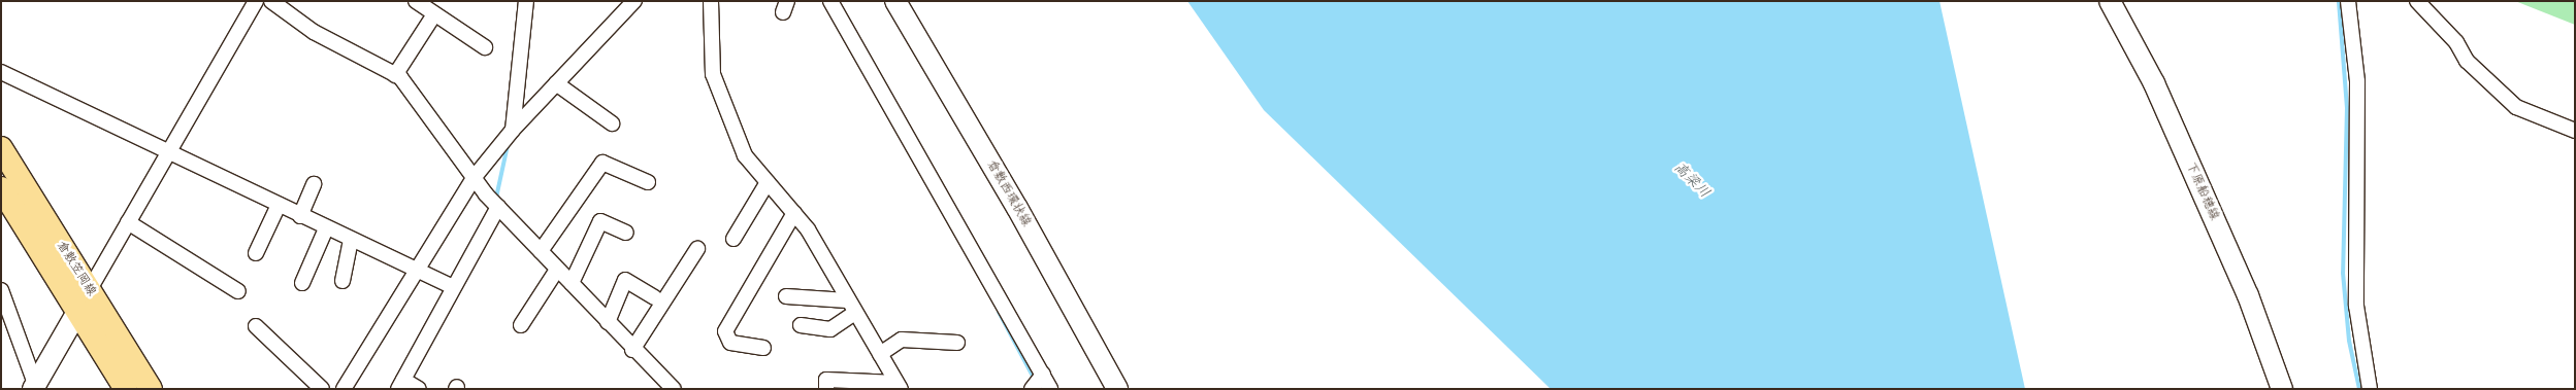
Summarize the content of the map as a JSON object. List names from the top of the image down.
{
  "streets": {
    "main road": ["下原船穂線", "倉敷西環状線", "倉敷笠岡線"]
  },
  "water": ["高梁川"]
}
